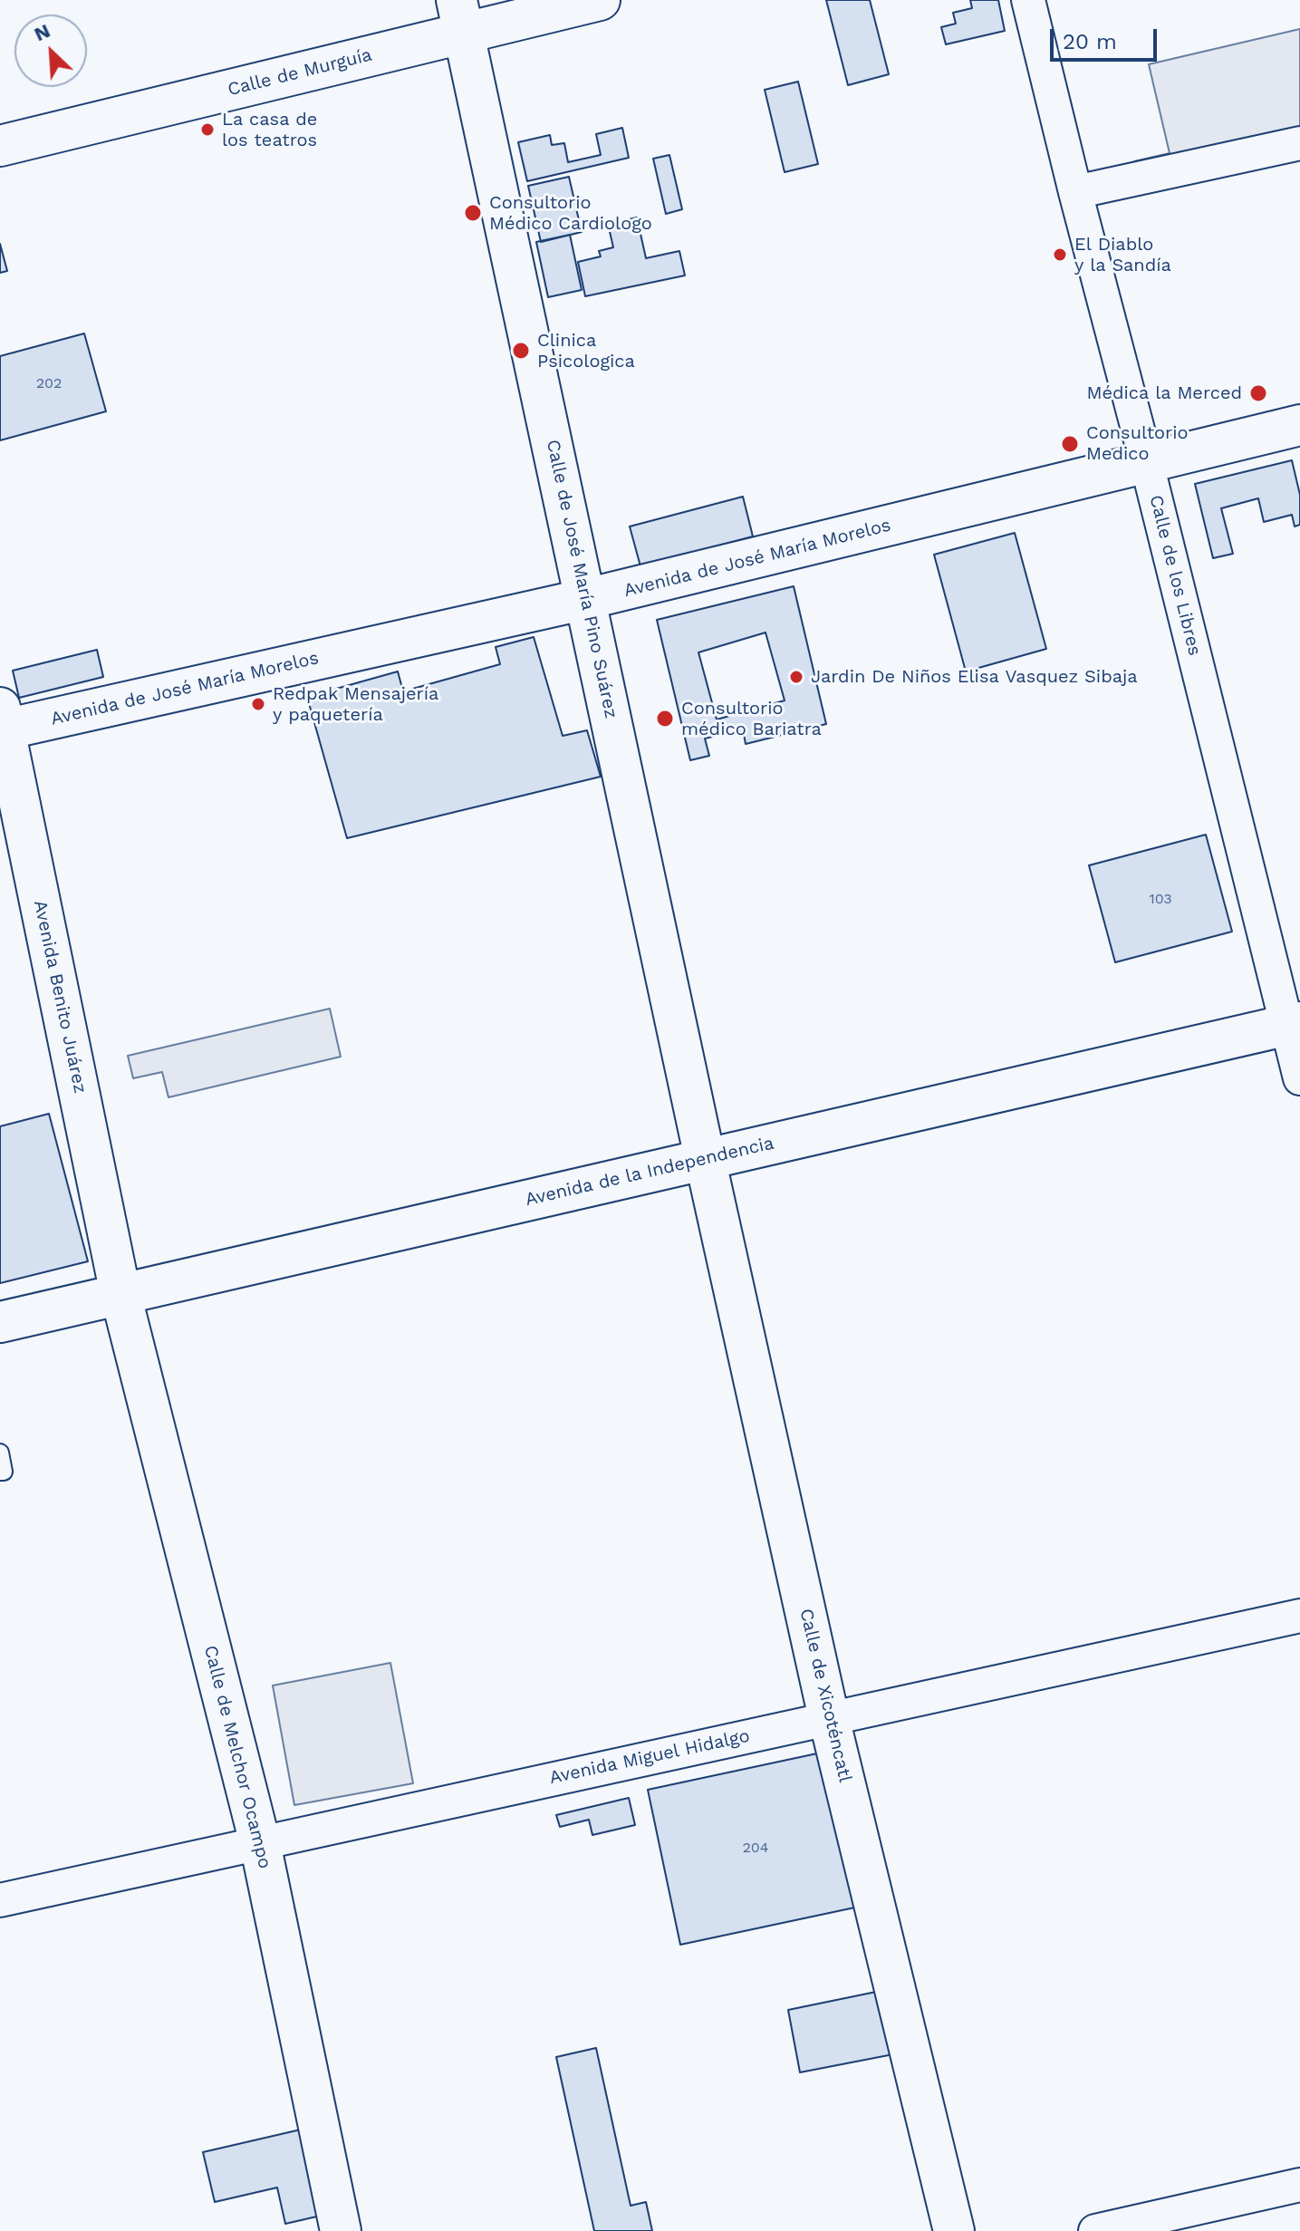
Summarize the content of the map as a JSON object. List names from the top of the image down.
{
  "streets": {
    "main road": [
      "Calle de Murguía",
      "Avenida de José María Morelos",
      "Calle de José María Pino Suárez",
      "Avenida Benito Juárez",
      "Avenida de la Independencia",
      "Calle de Xicoténcatl",
      "Calle de Melchor Ocampo"
    ],
    "street": ["Calle de los Libres", "Avenida Miguel Hidalgo"]
  },
  "crossings": [
    ["Calle de Murguía", "Calle de José María Pino Suárez"],
    ["Avenida de José María Morelos", "Calle de los Libres"],
    ["Avenida de José María Morelos", "Calle de José María Pino Suárez"],
    ["Avenida de José María Morelos", "Avenida Benito Juárez"],
    ["Calle de los Libres", "Avenida de la Independencia"],
    ["Calle de José María Pino Suárez", "Avenida de la Independencia"],
    ["Calle de José María Pino Suárez", "Calle de Xicoténcatl"],
    ["Avenida Benito Juárez", "Avenida de la Independencia"],
    ["Avenida Benito Juárez", "Calle de Melchor Ocampo"],
    ["Avenida de la Independencia", "Calle de Xicoténcatl"],
    ["Avenida de la Independencia", "Calle de Melchor Ocampo"],
    ["Calle de Xicoténcatl", "Avenida Miguel Hidalgo"],
    ["Calle de Melchor Ocampo", "Avenida Miguel Hidalgo"]
  ],
  "places": [
    "La casa de los teatros",
    "Consultorio Médico Cardiologo",
    "El Diablo y la Sandía",
    "Clinica Psicologica",
    "Médica la Merced",
    "Consultorio Medico",
    "Jardin De Niños Elisa Vasquez Sibaja",
    "Redpak Mensajería y paquetería",
    "Consultorio médico Bariatra"
  ],
  "house_numbers": ["202", "103", "204"],
  "scale_bar": "20 m",
  "north": "top left"
}
